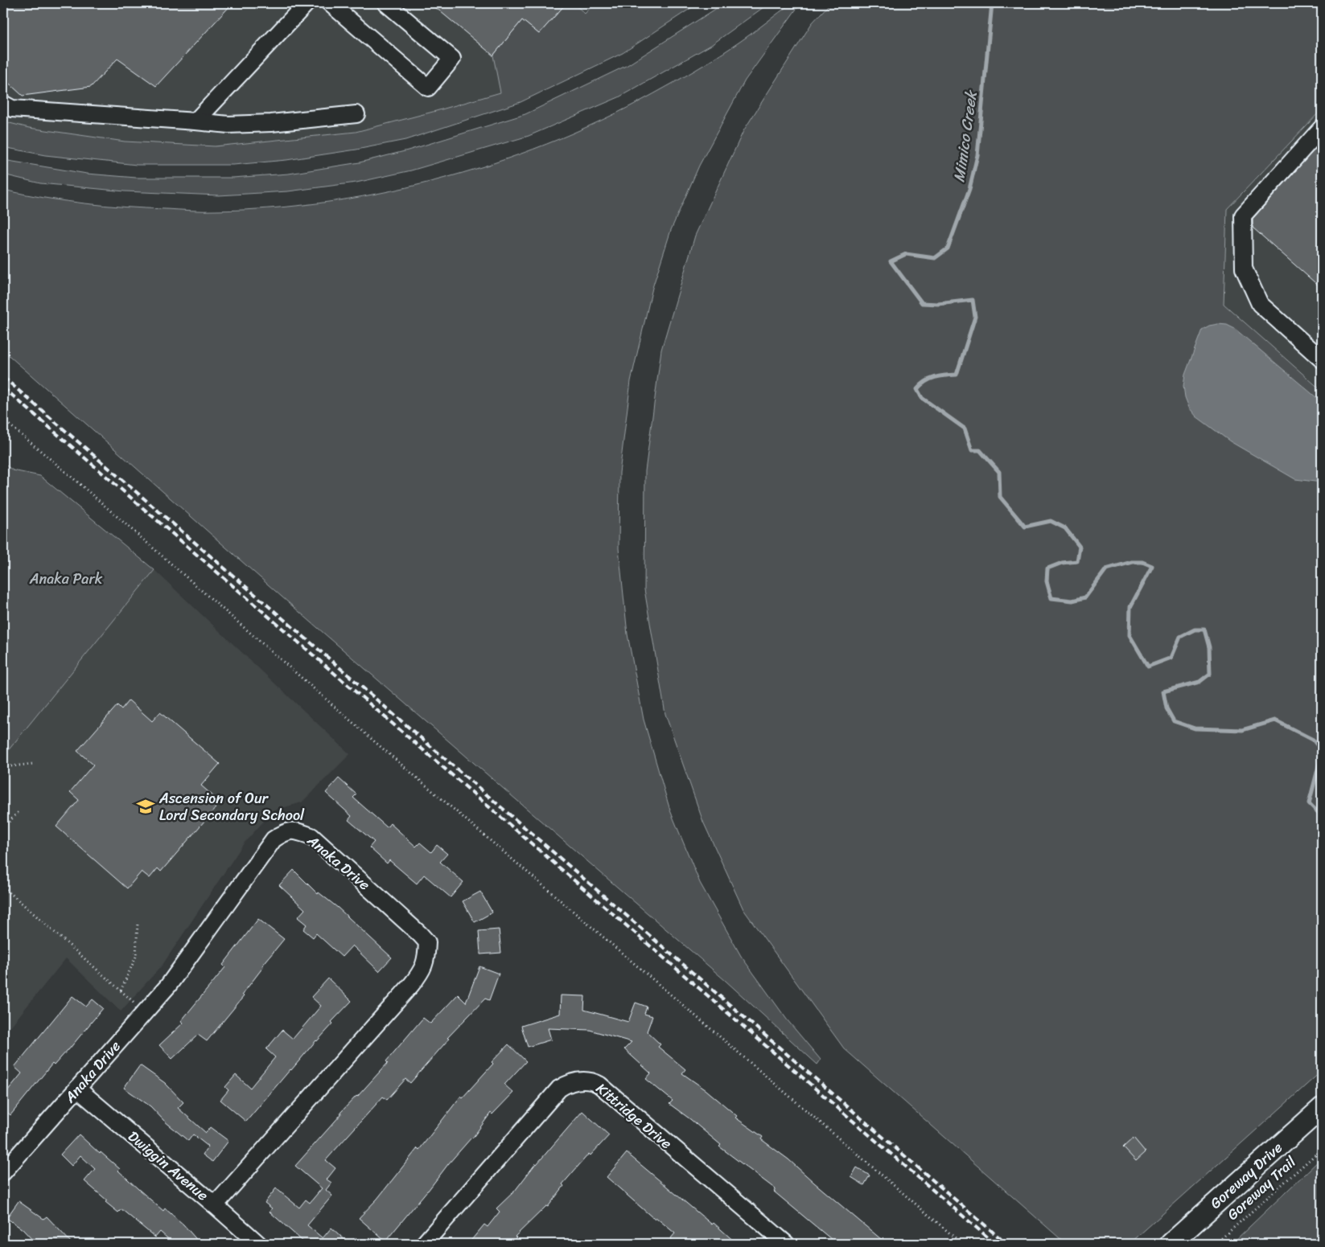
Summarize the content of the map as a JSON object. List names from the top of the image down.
{
  "streets": {
    "main road": ["Goreway Drive"],
    "street": ["Anaka Drive", "Kittridge Drive", "Dwiggin Avenue"],
    "path": ["Goreway Trail"]
  },
  "crossings": [
    ["Anaka Drive", "Dwiggin Avenue"]
  ],
  "water": ["Mimico Creek"],
  "parks": ["Anaka Park"],
  "places": {
    "school or university": ["Ascension of Our Lord Secondary School"]
  }
}
